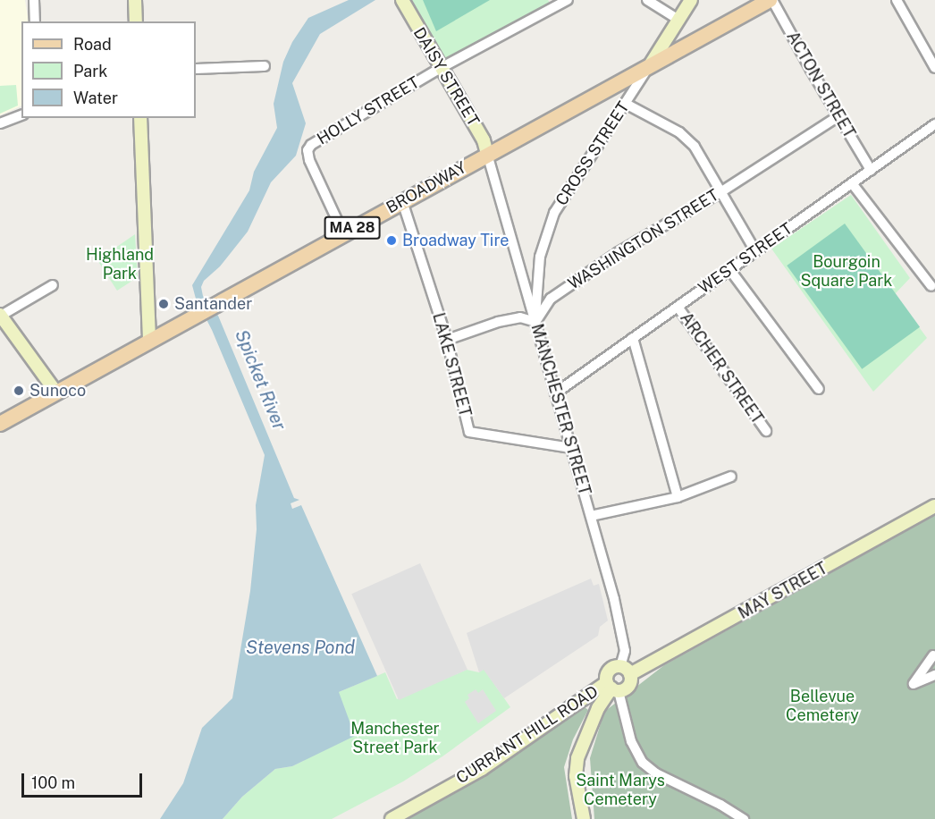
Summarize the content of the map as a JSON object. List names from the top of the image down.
{
  "streets": {
    "main road": [
      "DAISY STREET",
      "CROSS STREET",
      "BROADWAY",
      "MA 28",
      "MAY STREET",
      "CURRANT HILL ROAD"
    ],
    "street": [
      "ACTON STREET",
      "HOLLY STREET",
      "WASHINGTON STREET",
      "WEST STREET",
      "LAKE STREET",
      "ARCHER STREET",
      "MANCHESTER STREET"
    ]
  },
  "crossings": [
    ["DAISY STREET", "HOLLY STREET"],
    ["DAISY STREET", "BROADWAY"],
    ["DAISY STREET", "MANCHESTER STREET"],
    ["ACTON STREET", "BROADWAY"],
    ["ACTON STREET", "WASHINGTON STREET"],
    ["ACTON STREET", "WEST STREET"],
    ["HOLLY STREET", "BROADWAY"],
    ["CROSS STREET", "BROADWAY"],
    ["CROSS STREET", "WASHINGTON STREET"],
    ["CROSS STREET", "MANCHESTER STREET"],
    ["BROADWAY", "LAKE STREET"],
    ["BROADWAY", "MANCHESTER STREET"],
    ["WASHINGTON STREET", "MANCHESTER STREET"],
    ["WEST STREET", "ARCHER STREET"],
    ["WEST STREET", "MANCHESTER STREET"],
    ["LAKE STREET", "MANCHESTER STREET"],
    ["MANCHESTER STREET", "MAY STREET"]
  ],
  "water": ["Spicket River", "Stevens Pond"],
  "parks": [
    "Highland Park",
    "Bourgoin Square Park",
    "Bellevue Cemetery",
    "Manchester Street Park",
    "Saint Marys Cemetery"
  ],
  "places": ["Broadway Tire", "Santander", "Sunoco"],
  "legend": ["Road", "Park", "Water"],
  "scale_bar": "100 m"
}
